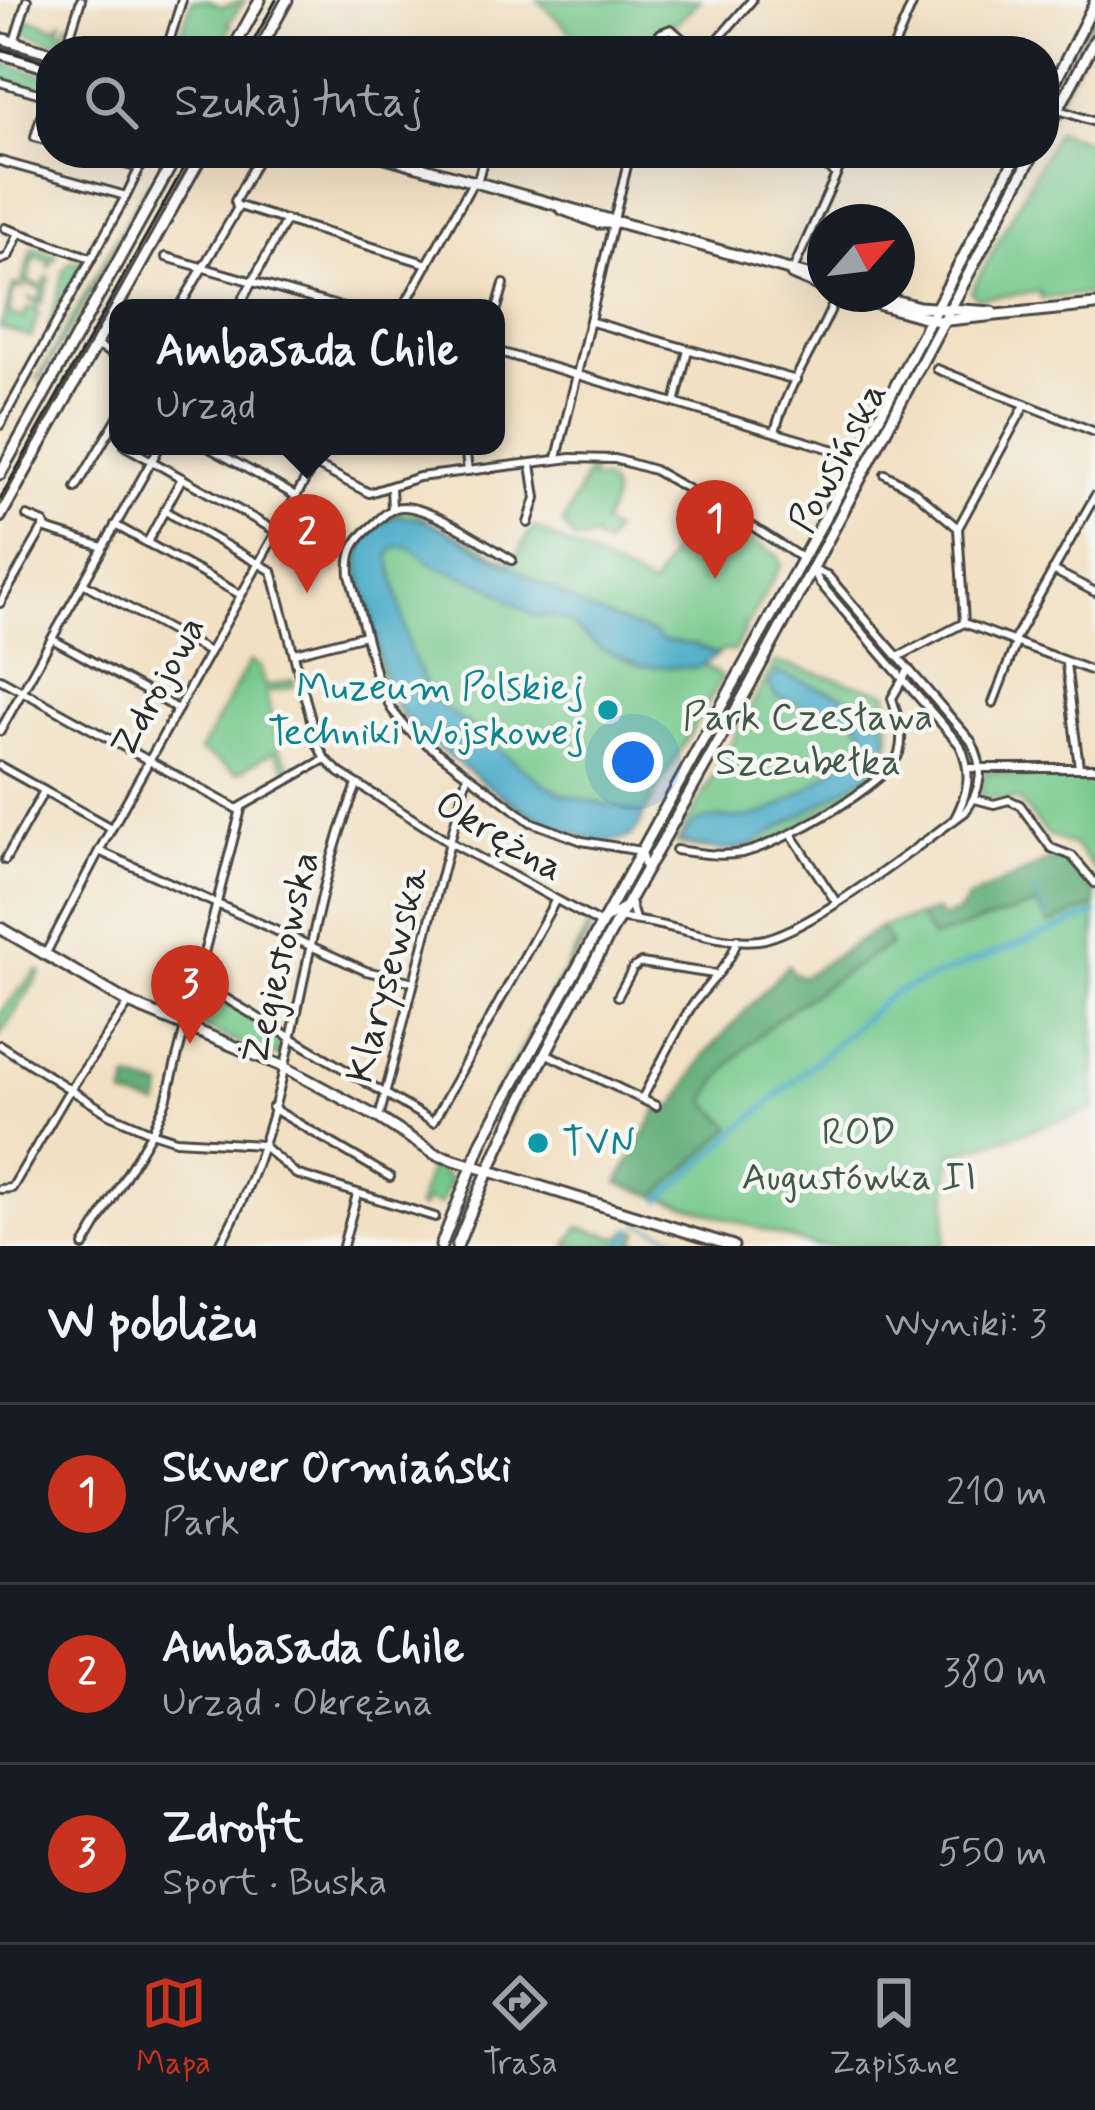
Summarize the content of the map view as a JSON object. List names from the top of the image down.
{
  "streets": {
    "main road": ["Powsińska"],
    "street": [
      "Zdrojowa",
      "Okrężna",
      "Żegiestowska",
      "Klarysewska"
    ]
  },
  "crossings": [
    ["Powsińska", "Okrężna"],
    ["Powsińska", "Klarysewska"],
    ["Okrężna", "Żegiestowska"],
    ["Okrężna", "Klarysewska"]
  ],
  "parks": ["Park Czesława Szczubełka", "ROD Augustówka II"],
  "places": ["Muzeum Polskiej Techniki Wojskowej", "TVN"],
  "north": "top right",
  "page": {
    "search": "Szukaj tutaj",
    "popup": ["Ambasada Chile", "Urząd"],
    "pins": ["1", "2", "3"],
    "heading": ["W pobliżu", "Wyniki: 3"],
    "list": [
      {
        "mark": "1",
        "name": "Skwer Ormiański",
        "note": "Park",
        "value": "210 m"
      },
      {
        "mark": "2",
        "name": "Ambasada Chile",
        "note": "Urząd · Okrężna",
        "value": "380 m"
      },
      {
        "mark": "3",
        "name": "Zdrofit",
        "note": "Sport · Buska",
        "value": "550 m"
      }
    ],
    "nav": ["Mapa", "Trasa", "Zapisane"]
  }
}
